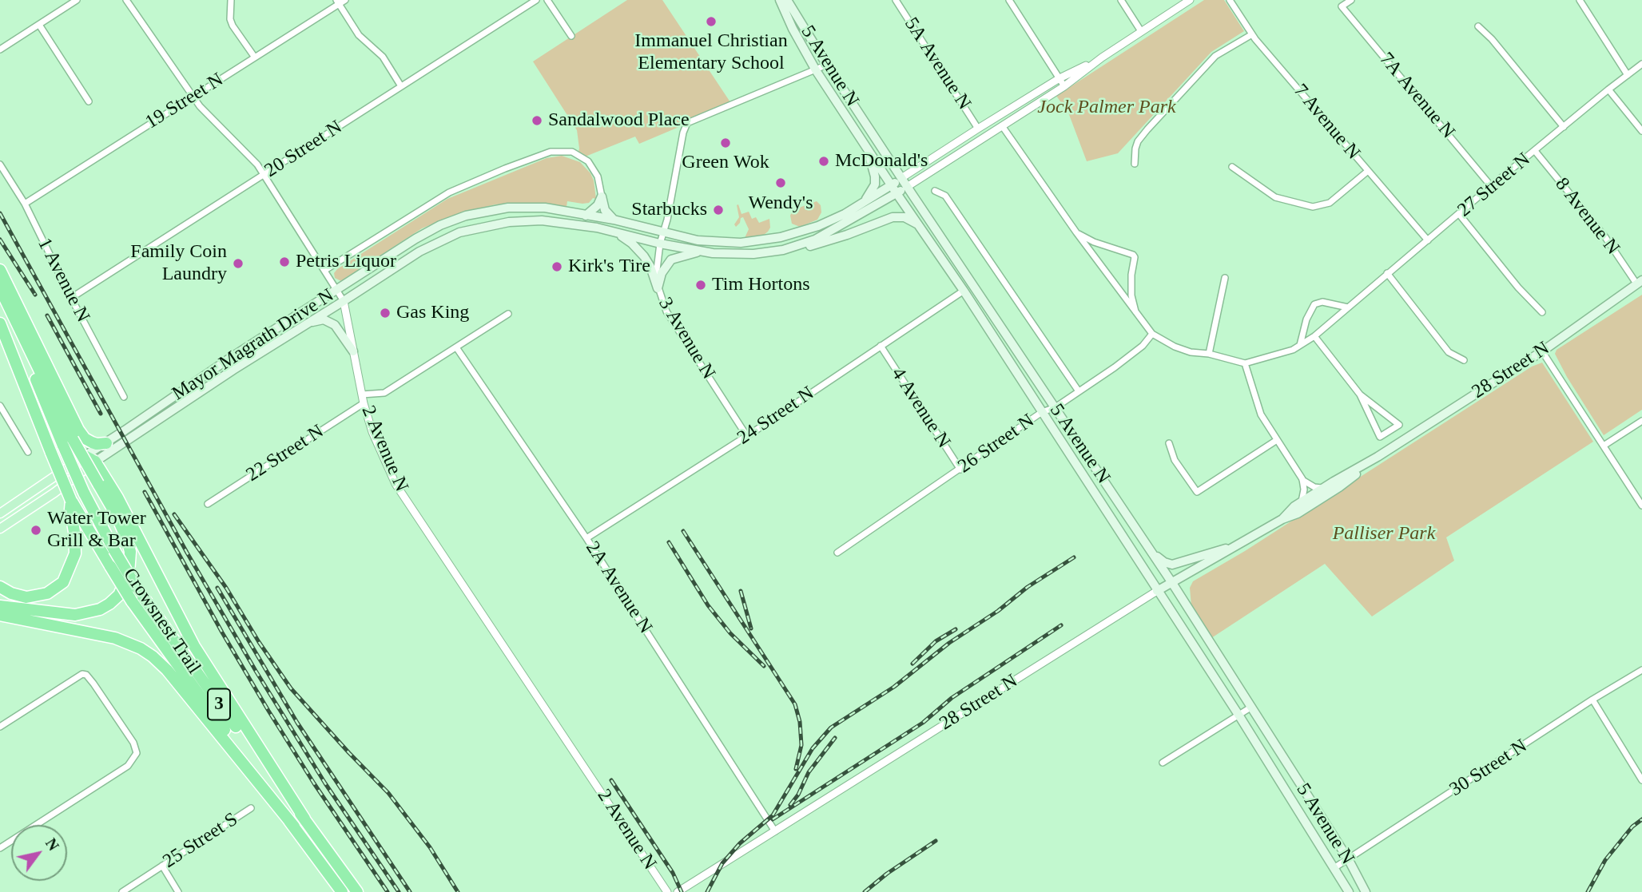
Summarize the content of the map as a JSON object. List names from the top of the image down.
{
  "streets": {
    "highway": ["Crowsnest Trail", "3"],
    "main road": ["5 Avenue N", "Mayor Magrath Drive N", "28 Street N"],
    "street": [
      "5A Avenue N",
      "7A Avenue N",
      "19 Street N",
      "7 Avenue N",
      "20 Street N",
      "27 Street N",
      "8 Avenue N",
      "1 Avenue N",
      "3 Avenue N",
      "4 Avenue N",
      "24 Street N",
      "26 Street N",
      "2 Avenue N",
      "22 Street N",
      "2A Avenue N",
      "30 Street N",
      "25 Street S"
    ]
  },
  "crossings": [
    ["5 Avenue N", "3 Avenue N"],
    ["5 Avenue N", "Mayor Magrath Drive N"],
    ["5 Avenue N", "28 Street N"],
    ["5 Avenue N", "24 Street N"],
    ["5 Avenue N", "26 Street N"],
    ["5 Avenue N", "30 Street N"],
    ["7A Avenue N", "27 Street N"],
    ["19 Street N", "1 Avenue N"],
    ["19 Street N", "2 Avenue N"],
    ["7 Avenue N", "27 Street N"],
    ["20 Street N", "1 Avenue N"],
    ["20 Street N", "2 Avenue N"],
    ["27 Street N", "8 Avenue N"],
    ["8 Avenue N", "28 Street N"],
    ["3 Avenue N", "Mayor Magrath Drive N"],
    ["3 Avenue N", "24 Street N"],
    ["Mayor Magrath Drive N", "2 Avenue N"],
    ["28 Street N", "2A Avenue N"],
    ["4 Avenue N", "24 Street N"],
    ["4 Avenue N", "26 Street N"],
    ["24 Street N", "2A Avenue N"],
    ["2 Avenue N", "22 Street N"]
  ],
  "parks": ["Jock Palmer Park", "Palliser Park"],
  "places": [
    "Immanuel Christian Elementary School",
    "Sandalwood Place",
    "Green Wok",
    "McDonald's",
    "Wendy's",
    "Starbucks",
    "Petris Liquor",
    "Family Coin Laundry",
    "Kirk's Tire",
    "Tim Hortons",
    "Gas King",
    "Water Tower Grill & Bar"
  ],
  "north": "top right"
}
